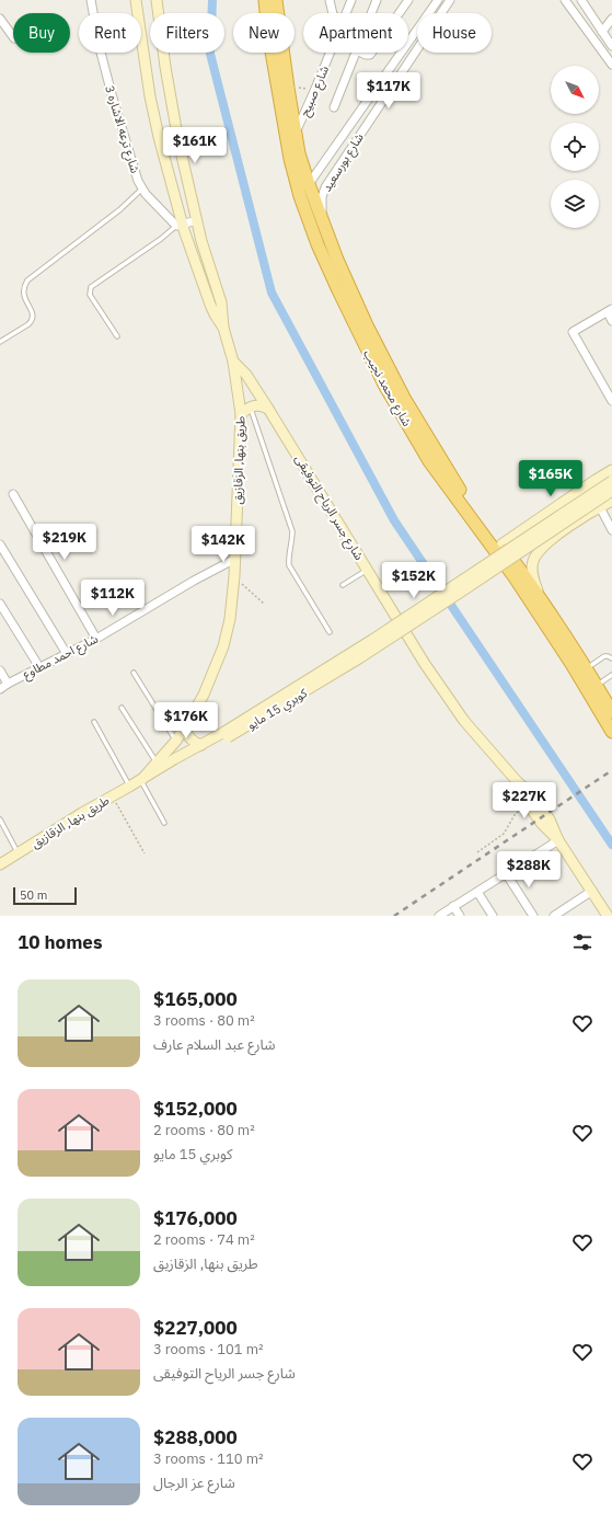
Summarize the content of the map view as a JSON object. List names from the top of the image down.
{
  "streets": {
    "highway": ["شارع محمد نجيب"],
    "main road": ["طريق بنها, الزقازيق", "شارع جسر الرياح التوفيقى", "كوبري 15 مايو"],
    "street": [
      "شارع صبيح",
      "شارع ترعه الاشاره 3",
      "شارع بورسعيد",
      "شارع احمد مطاوع"
    ]
  },
  "crossings": [
    ["شارع صبيح", "شارع محمد نجيب"],
    ["شارع ترعه الاشاره 3", "طريق بنها, الزقازيق"],
    ["شارع بورسعيد", "شارع محمد نجيب"],
    ["طريق بنها, الزقازيق", "شارع جسر الرياح التوفيقى"],
    ["طريق بنها, الزقازيق", "شارع احمد مطاوع"],
    ["طريق بنها, الزقازيق", "كوبري 15 مايو"]
  ],
  "scale_bar": "50 m",
  "north": "bottom right",
  "page": {
    "chip": [
      "Buy",
      "Rent",
      "Filters",
      "New",
      "Apartment",
      "House"
    ],
    "price": [
      "$117K",
      "$161K",
      "$165K",
      "$219K",
      "$142K",
      "$152K",
      "$112K",
      "$176K",
      "$227K",
      "$288K"
    ],
    "scale": "50 m",
    "heading": "10 homes",
    "list": [
      {
        "name": "$165,000",
        "note": "3 rooms · 80 m² · شارع عبد السلام عارف"
      },
      {
        "name": "$152,000",
        "note": "2 rooms · 80 m² · كوبري 15 مايو"
      },
      {
        "name": "$176,000",
        "note": "2 rooms · 74 m² · طريق بنها, الزقازيق"
      },
      {
        "name": "$227,000",
        "note": "3 rooms · 101 m² · شارع جسر الرياح التوفيقى"
      },
      {
        "name": "$288,000",
        "note": "3 rooms · 110 m² · شارع عز الرجال"
      }
    ]
  }
}
